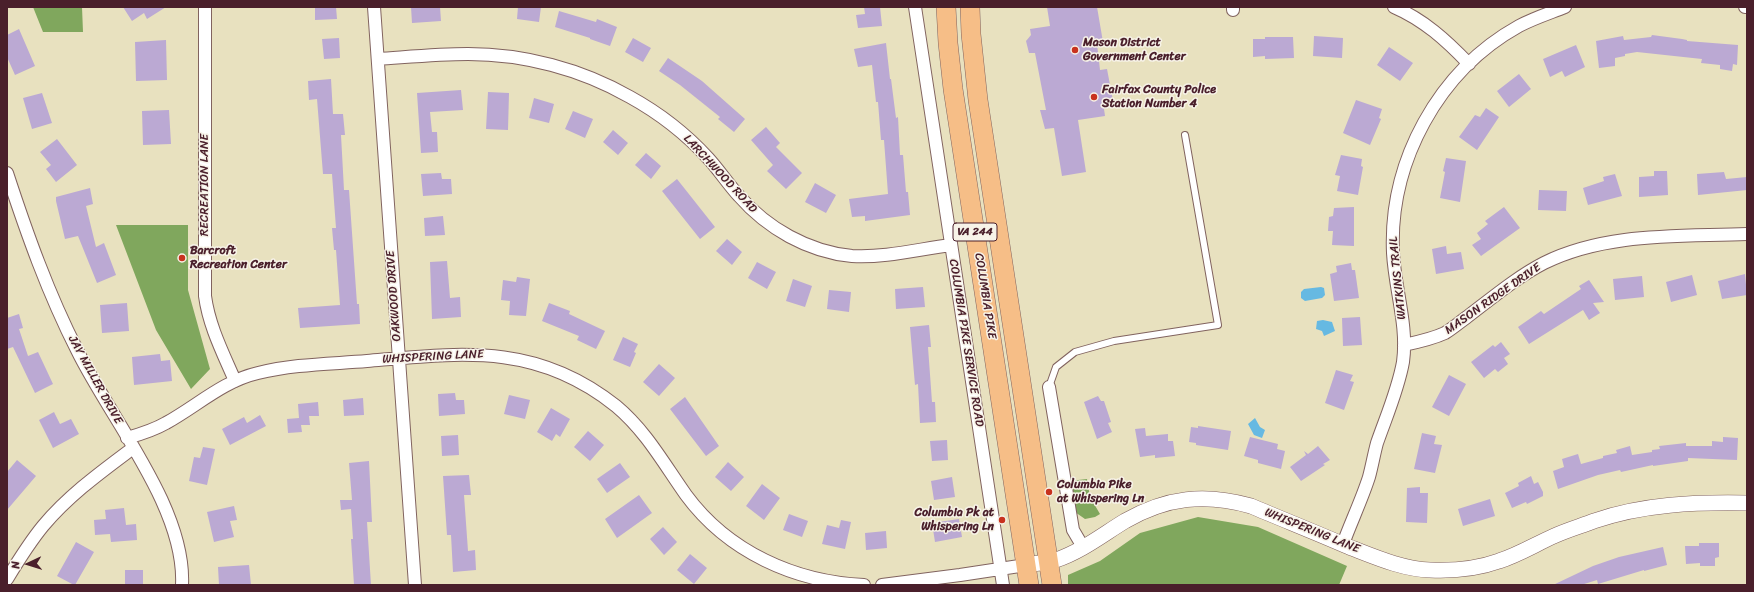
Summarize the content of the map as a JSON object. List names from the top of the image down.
{
  "streets": {
    "main road": ["VA 244", "COLUMBIA PIKE"],
    "street": [
      "LARCHWOOD ROAD",
      "RECREATION LANE",
      "WATKINS TRAIL",
      "OAKWOOD DRIVE",
      "MASON RIDGE DRIVE",
      "COLUMBIA PIKE SERVICE ROAD",
      "WHISPERING LANE",
      "JAY MILLER DRIVE"
    ]
  },
  "crossings": [
    ["LARCHWOOD ROAD", "OAKWOOD DRIVE"],
    ["LARCHWOOD ROAD", "COLUMBIA PIKE SERVICE ROAD"],
    ["RECREATION LANE", "WHISPERING LANE"],
    ["WATKINS TRAIL", "MASON RIDGE DRIVE"],
    ["WATKINS TRAIL", "WHISPERING LANE"],
    ["OAKWOOD DRIVE", "WHISPERING LANE"],
    ["COLUMBIA PIKE", "WHISPERING LANE"],
    ["COLUMBIA PIKE SERVICE ROAD", "WHISPERING LANE"],
    ["WHISPERING LANE", "JAY MILLER DRIVE"]
  ],
  "places": [
    "Mason District Government Center",
    "Fairfax County Police Station Number 4",
    "Barcroft Recreation Center",
    "Columbia Pike at Whispering Ln",
    "Columbia Pk at Whispering Ln"
  ],
  "north": "left"
}
